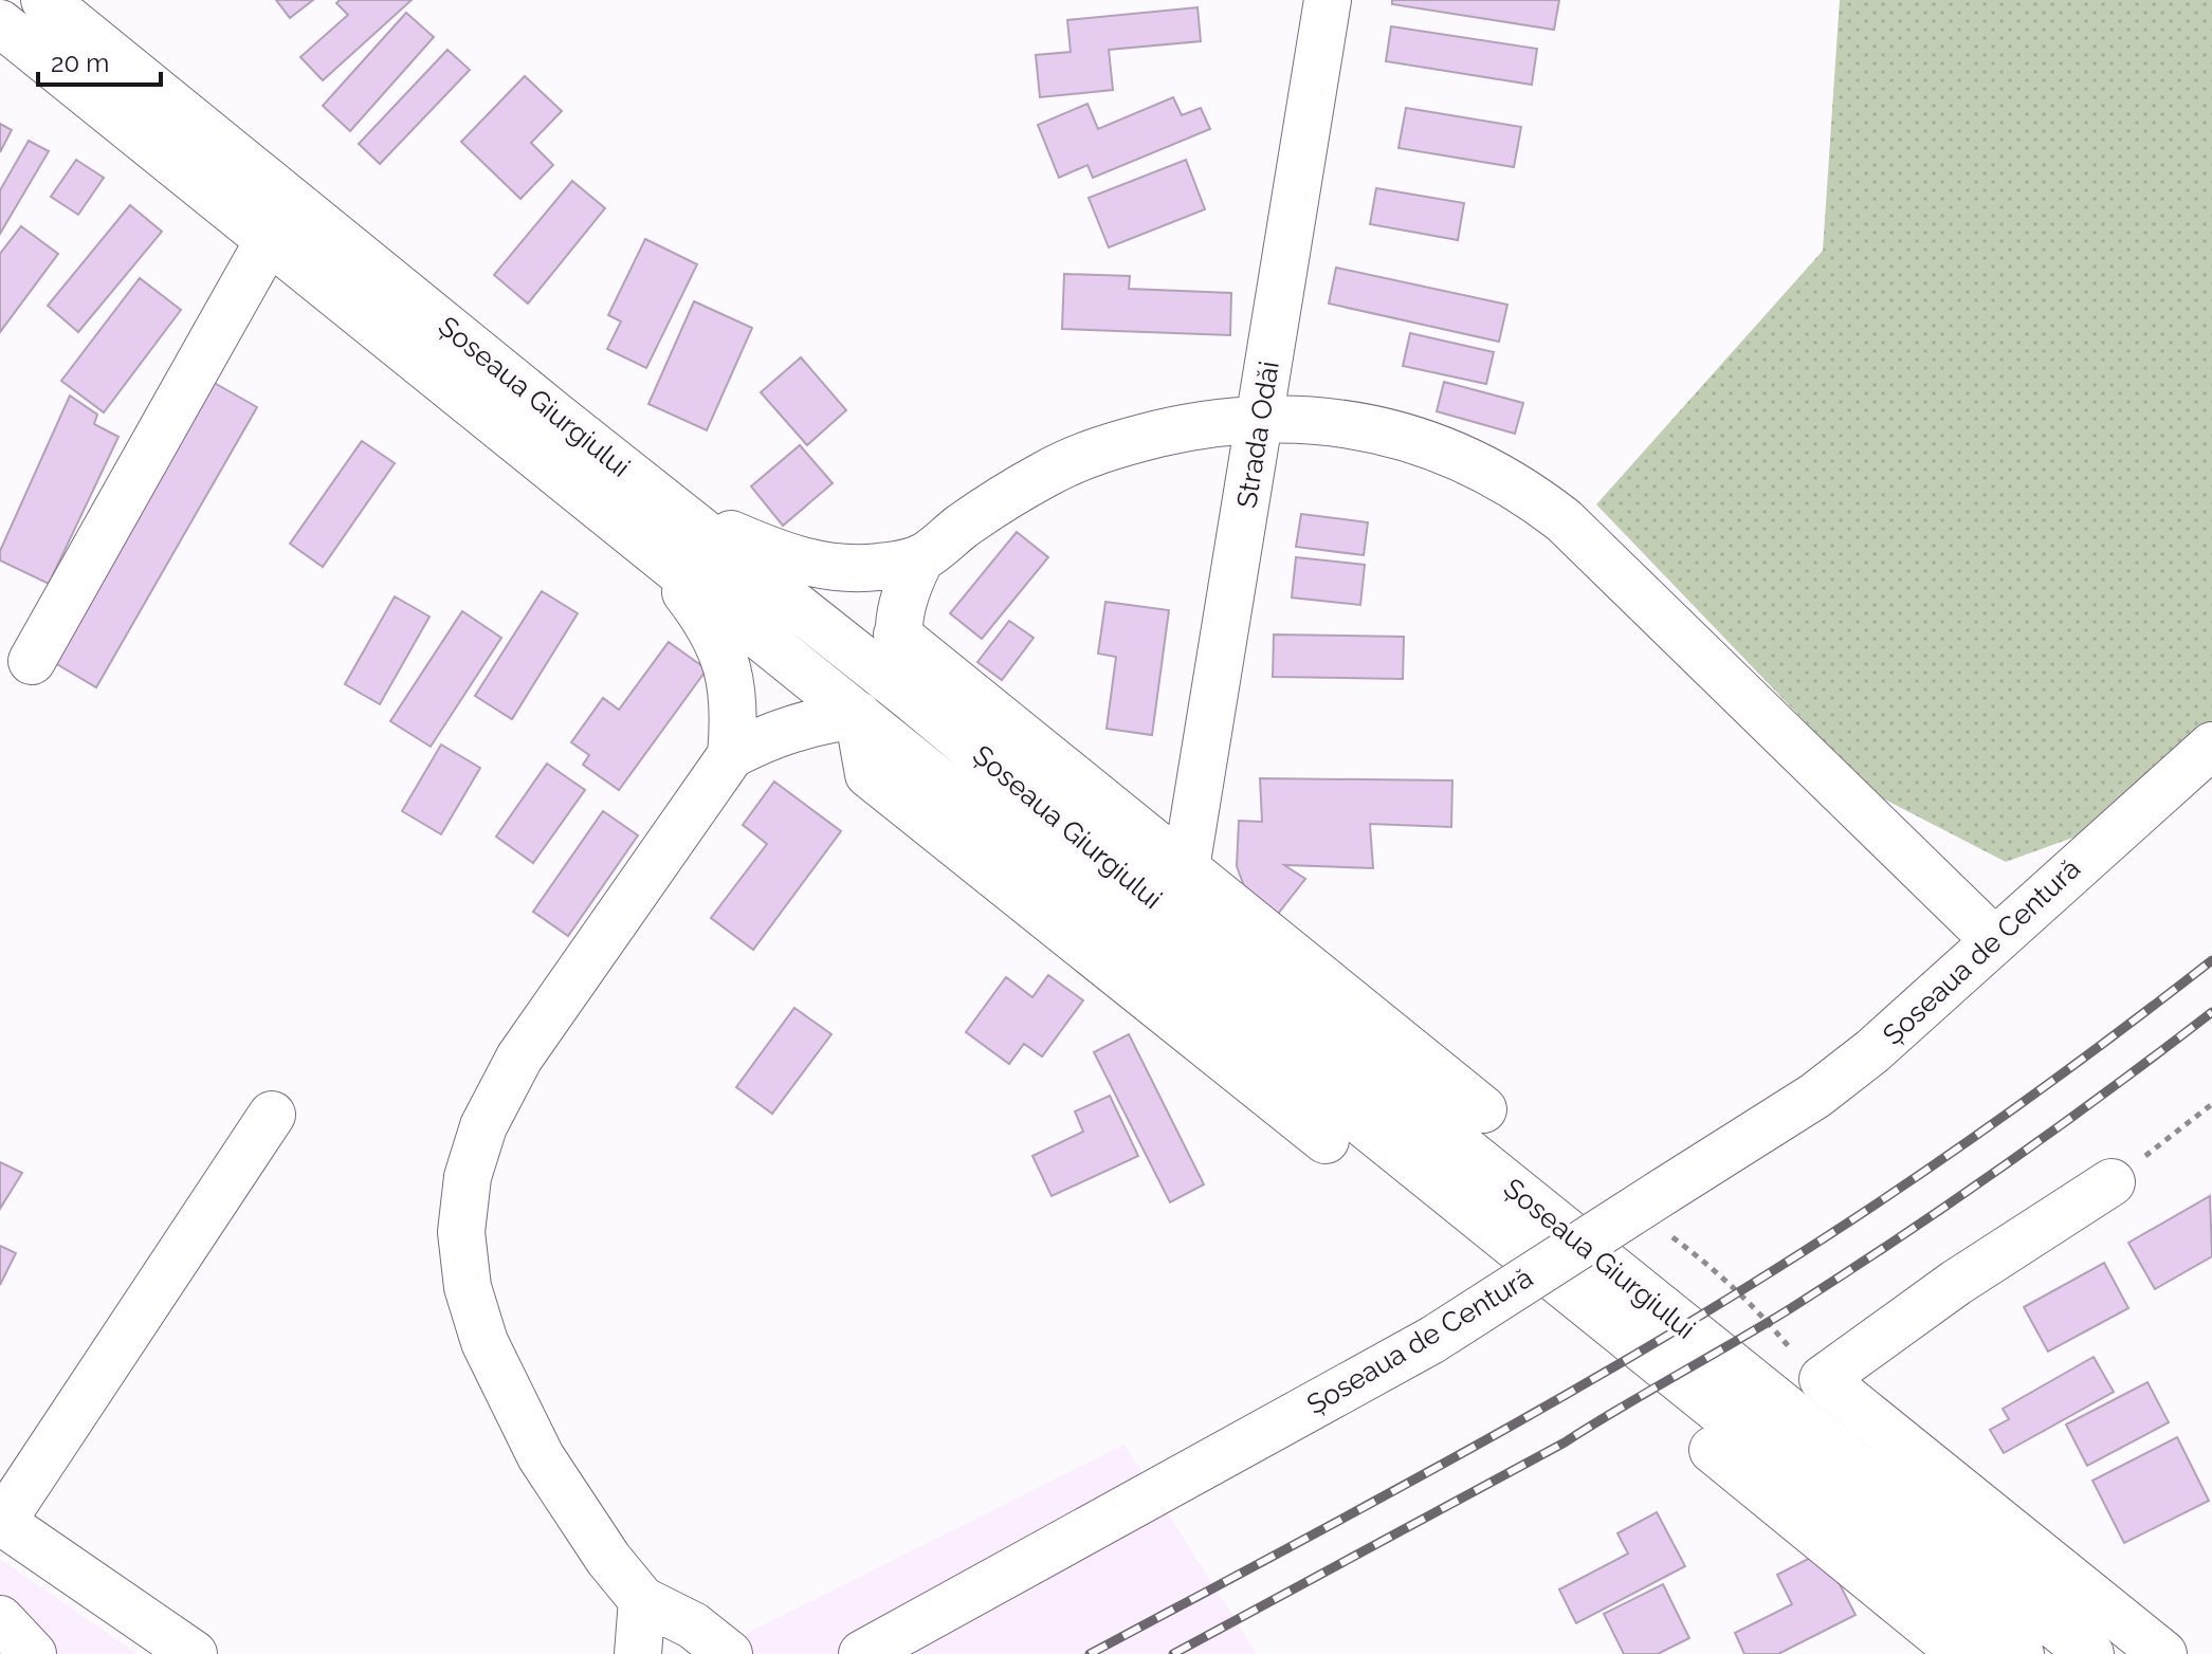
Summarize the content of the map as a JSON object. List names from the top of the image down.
{
  "streets": {
    "main road": ["Șoseaua Giurgiului", "Strada Odăi", "Șoseaua de Centură"]
  },
  "crossings": [
    ["Șoseaua Giurgiului", "Strada Odăi"]
  ],
  "scale_bar": "20 m"
}
